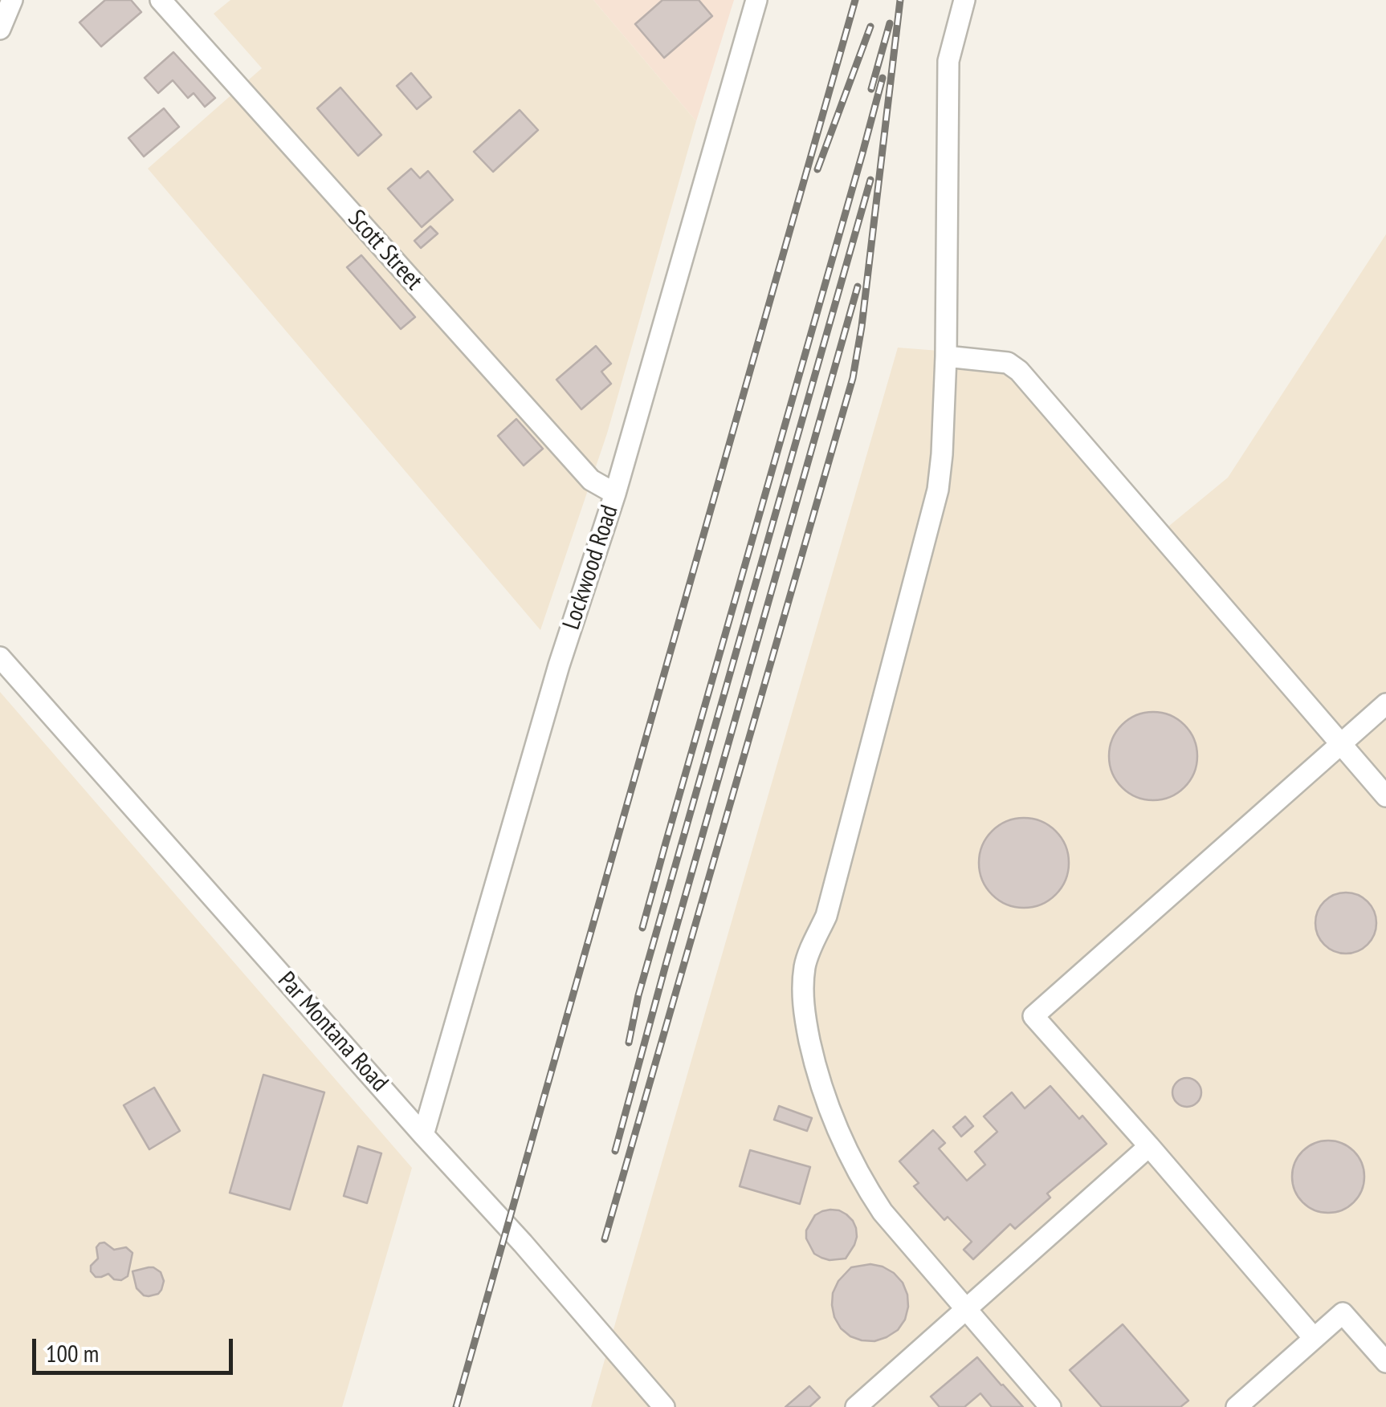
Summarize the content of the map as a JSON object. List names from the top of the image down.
{
  "streets": {
    "street": ["Scott Street", "Lockwood Road", "Par Montana Road"]
  },
  "crossings": [
    ["Scott Street", "Lockwood Road"],
    ["Lockwood Road", "Par Montana Road"]
  ],
  "scale_bar": "100 m"
}
